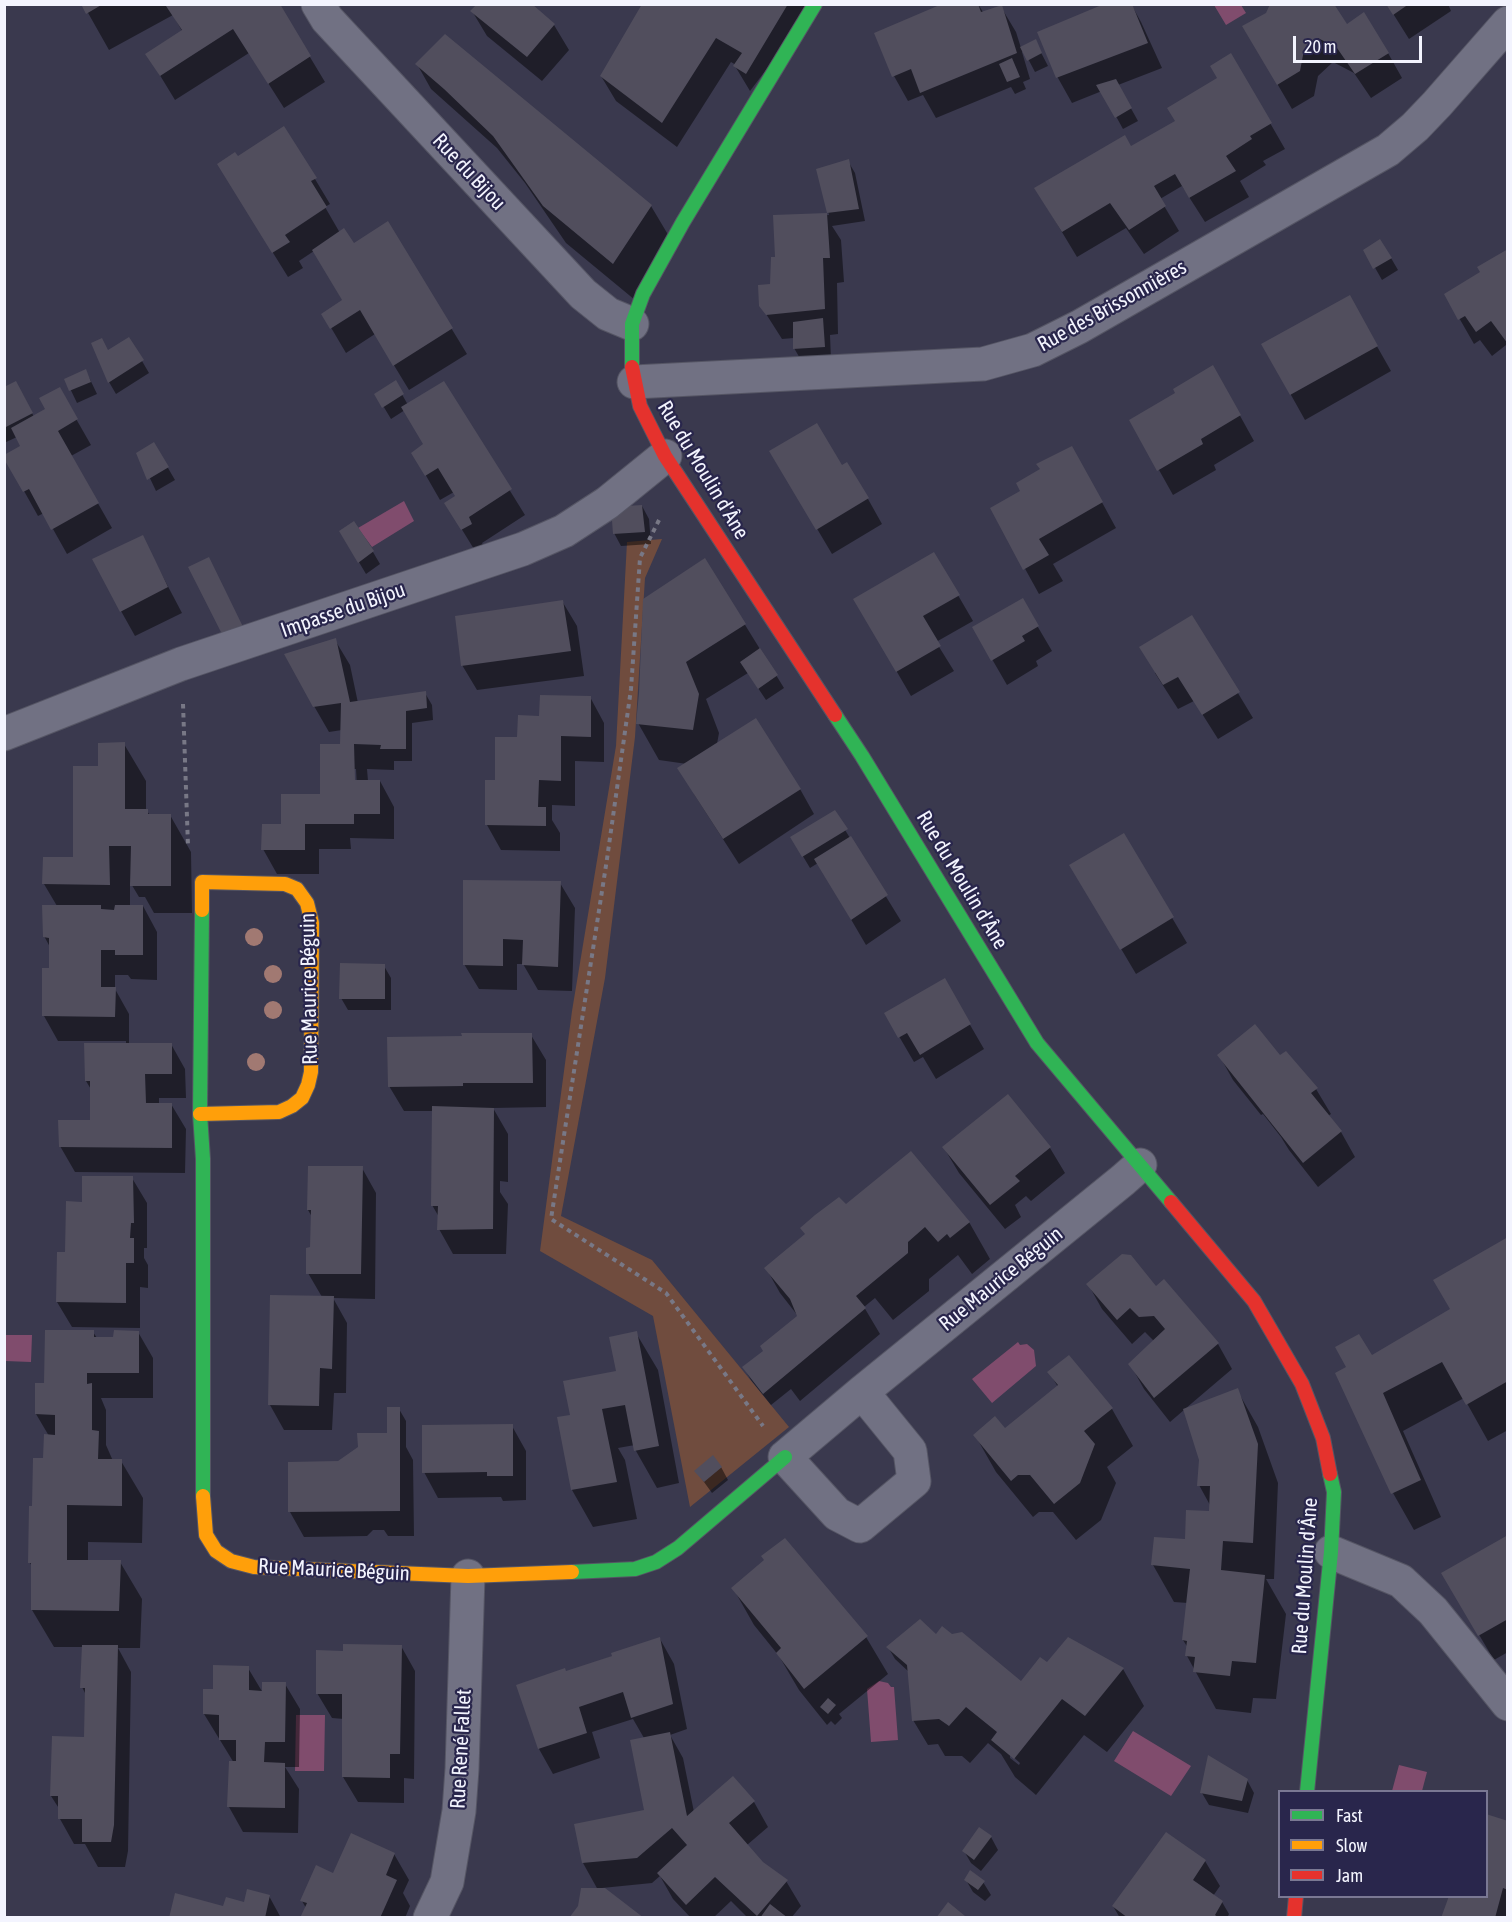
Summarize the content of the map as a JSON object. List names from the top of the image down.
{
  "streets": {
    "street": [
      "Rue du Bijou",
      "Rue des Brissonnières",
      "Rue du Moulin d'Âne",
      "Impasse du Bijou",
      "Rue Maurice Béguin",
      "Rue René Fallet"
    ]
  },
  "crossings": [
    ["Rue du Bijou", "Rue du Moulin d'Âne"],
    ["Rue des Brissonnières", "Rue du Moulin d'Âne"],
    ["Rue du Moulin d'Âne", "Impasse du Bijou"],
    ["Rue du Moulin d'Âne", "Rue Maurice Béguin"],
    ["Rue Maurice Béguin", "Rue René Fallet"]
  ],
  "legend": ["Fast", "Slow", "Jam"],
  "scale_bar": "20 m"
}
